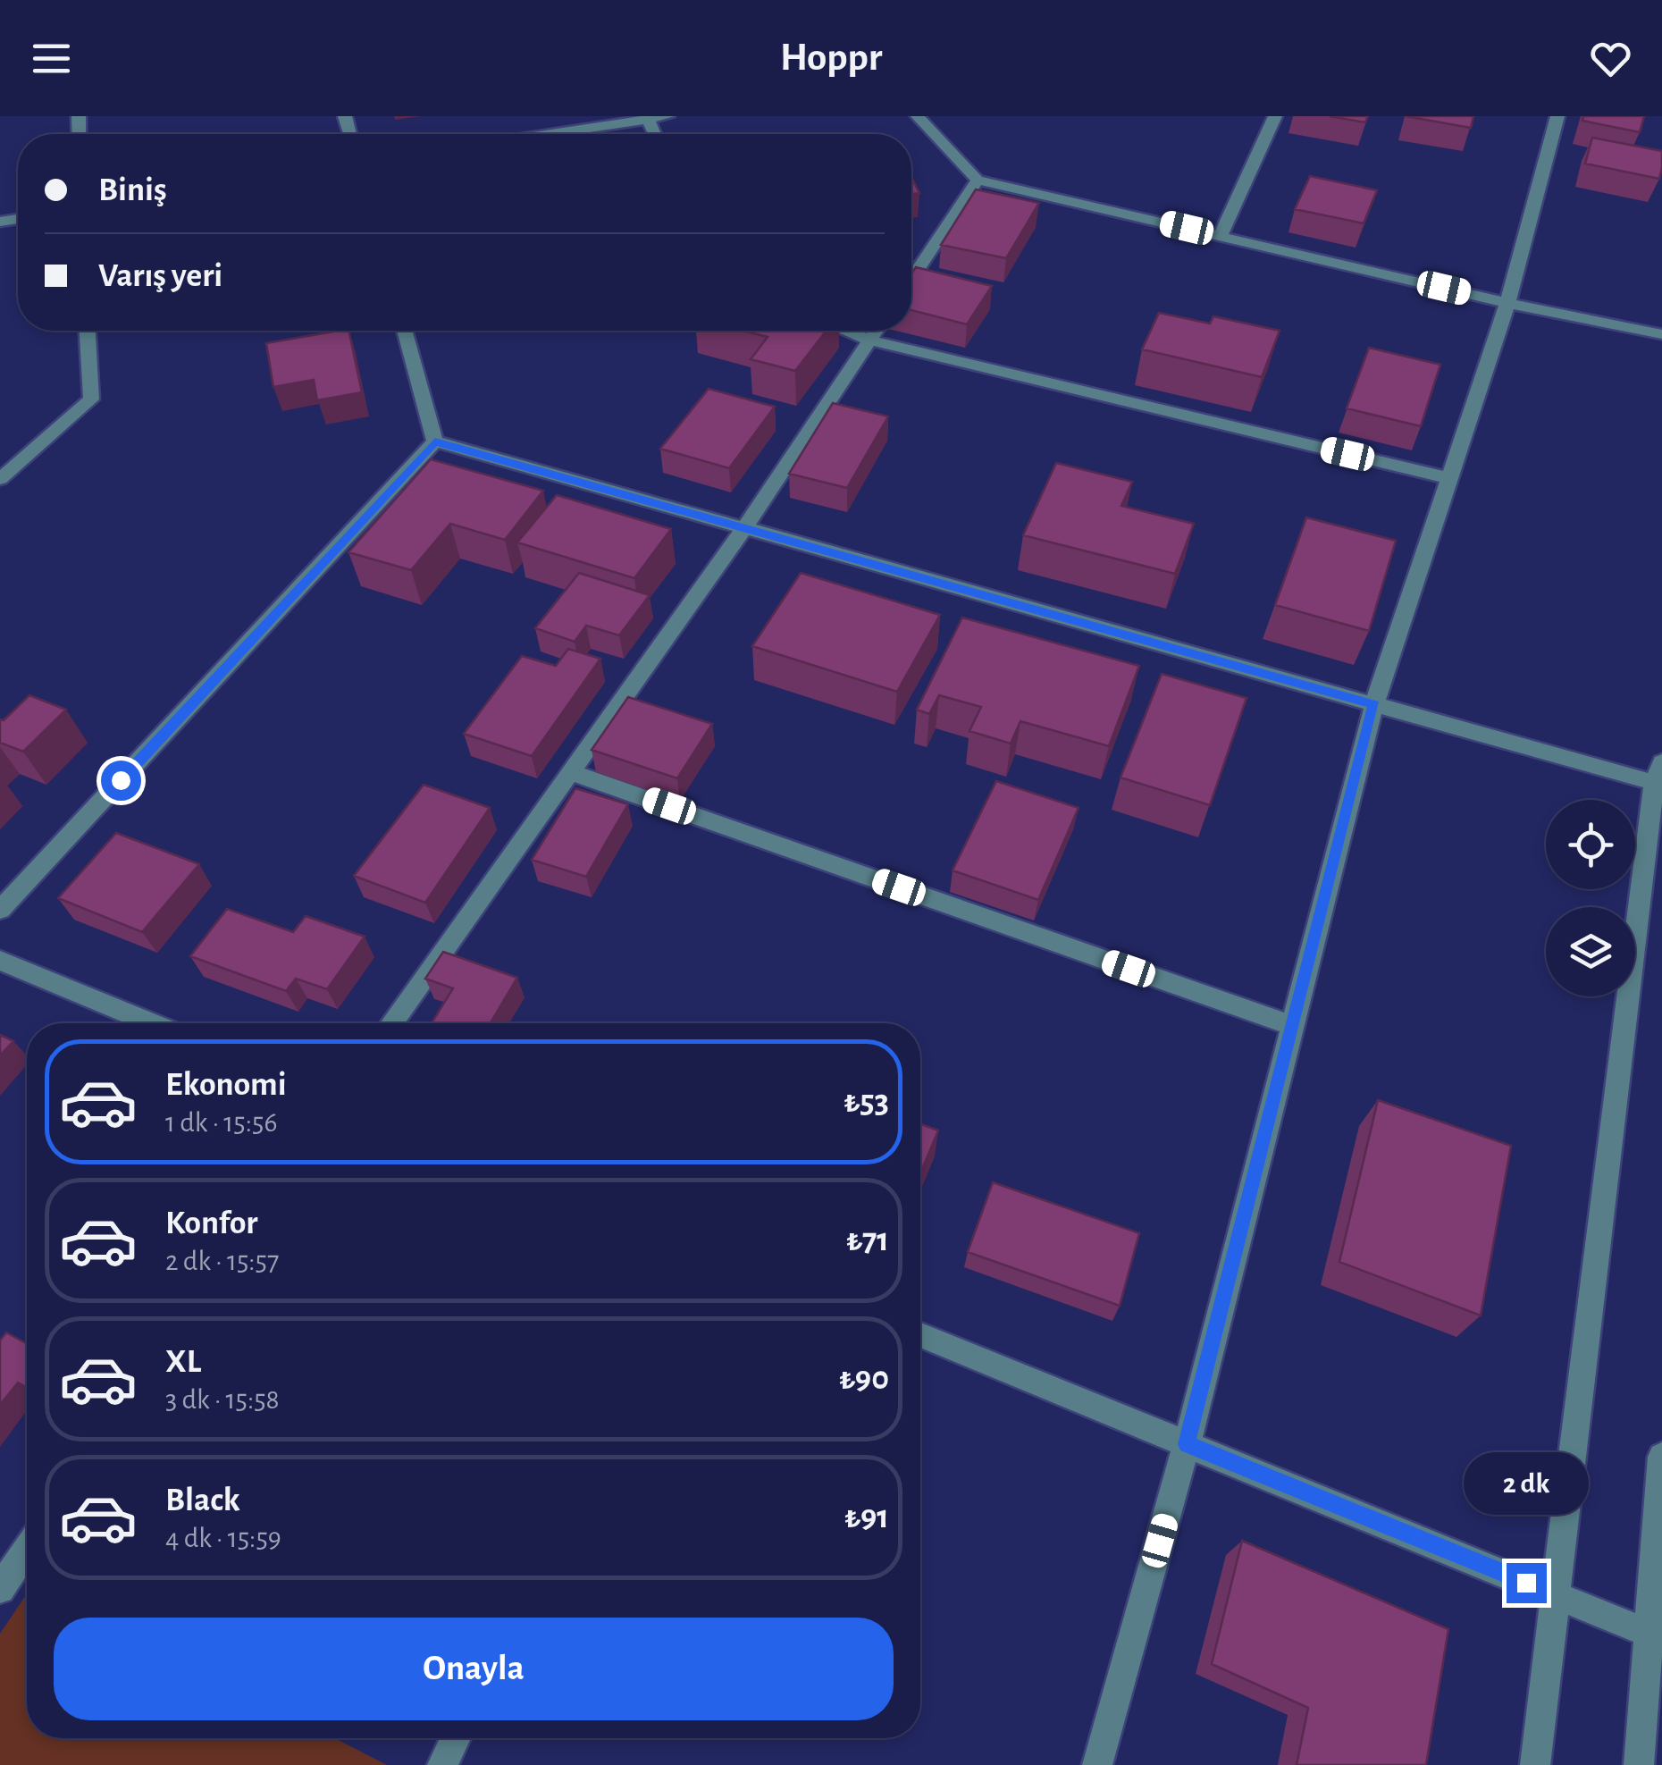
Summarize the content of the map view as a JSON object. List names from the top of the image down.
{
  "page": {
    "header": "Hoppr",
    "banner": ["Biniş", "Varış yeri"],
    "list": [
      {
        "name": "Ekonomi",
        "note": "1 dk · 15:56",
        "value": "₺53"
      },
      {
        "name": "Konfor",
        "note": "2 dk · 15:57",
        "value": "₺71"
      },
      {
        "name": "XL",
        "note": "3 dk · 15:58",
        "value": "₺90"
      },
      {
        "name": "Black",
        "note": "4 dk · 15:59",
        "value": "₺91"
      }
    ],
    "bubble": "2 dk",
    "buttons": "Onayla"
  }
}
